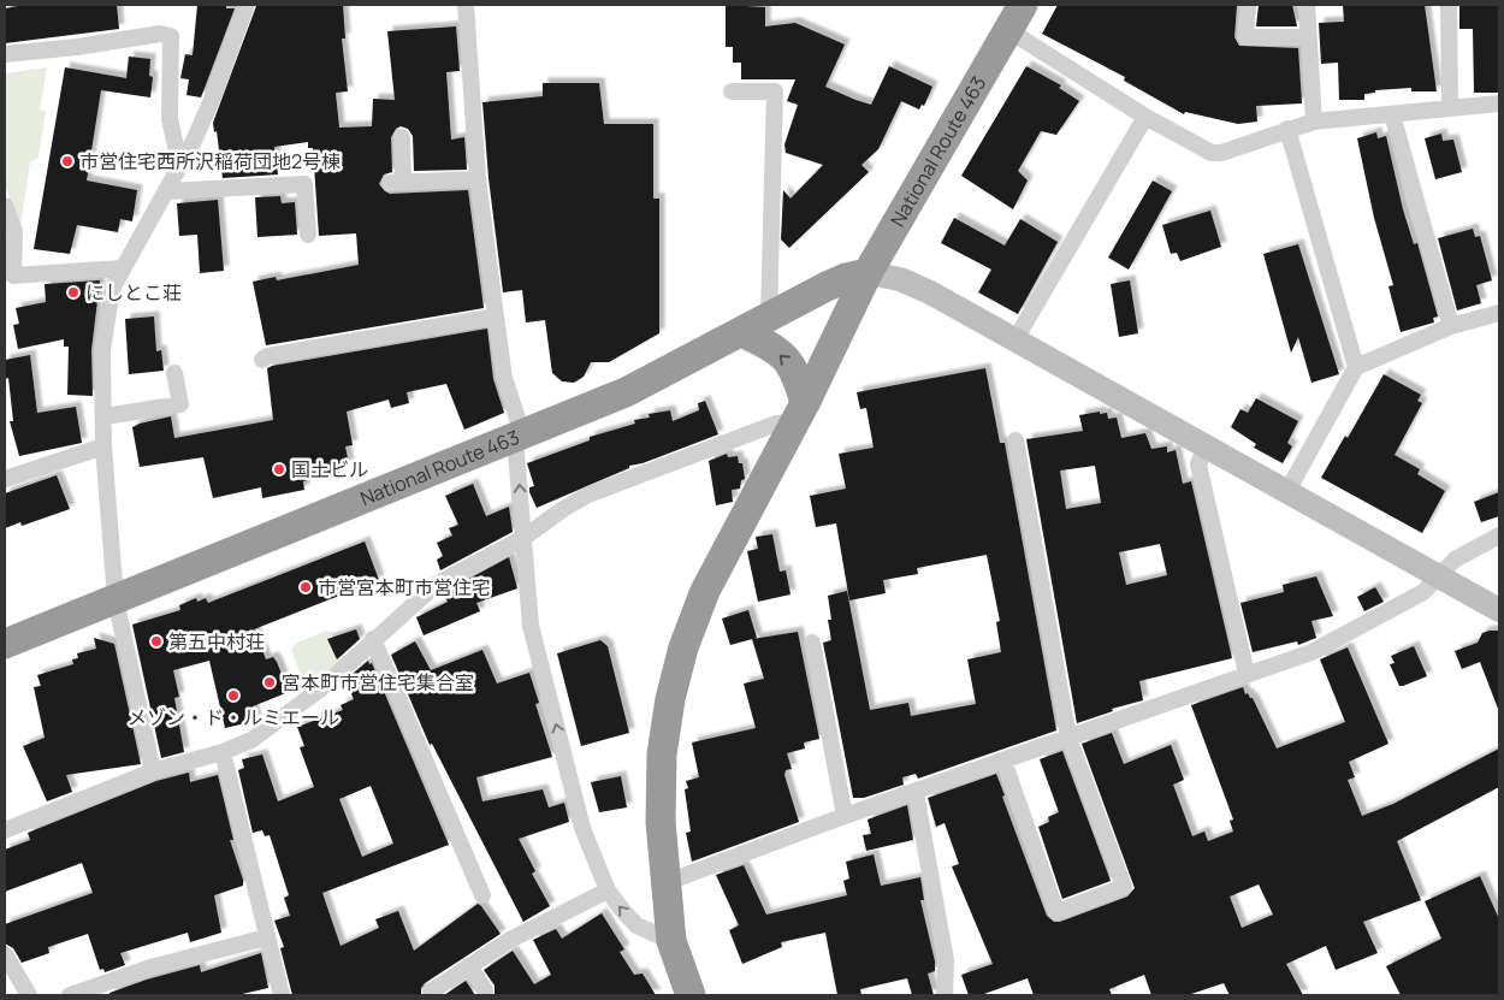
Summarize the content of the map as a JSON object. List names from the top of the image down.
{
  "streets": {
    "highway": ["National Route 463"]
  },
  "places": [
    "市営住宅西所沢稲荷団地2号棟",
    "にしとこ荘",
    "国土ビル",
    "市営宮本町市営住宅",
    "第五中村荘",
    "宮本町市営住宅集合室",
    "メゾン・ド・ルミエール"
  ]
}
